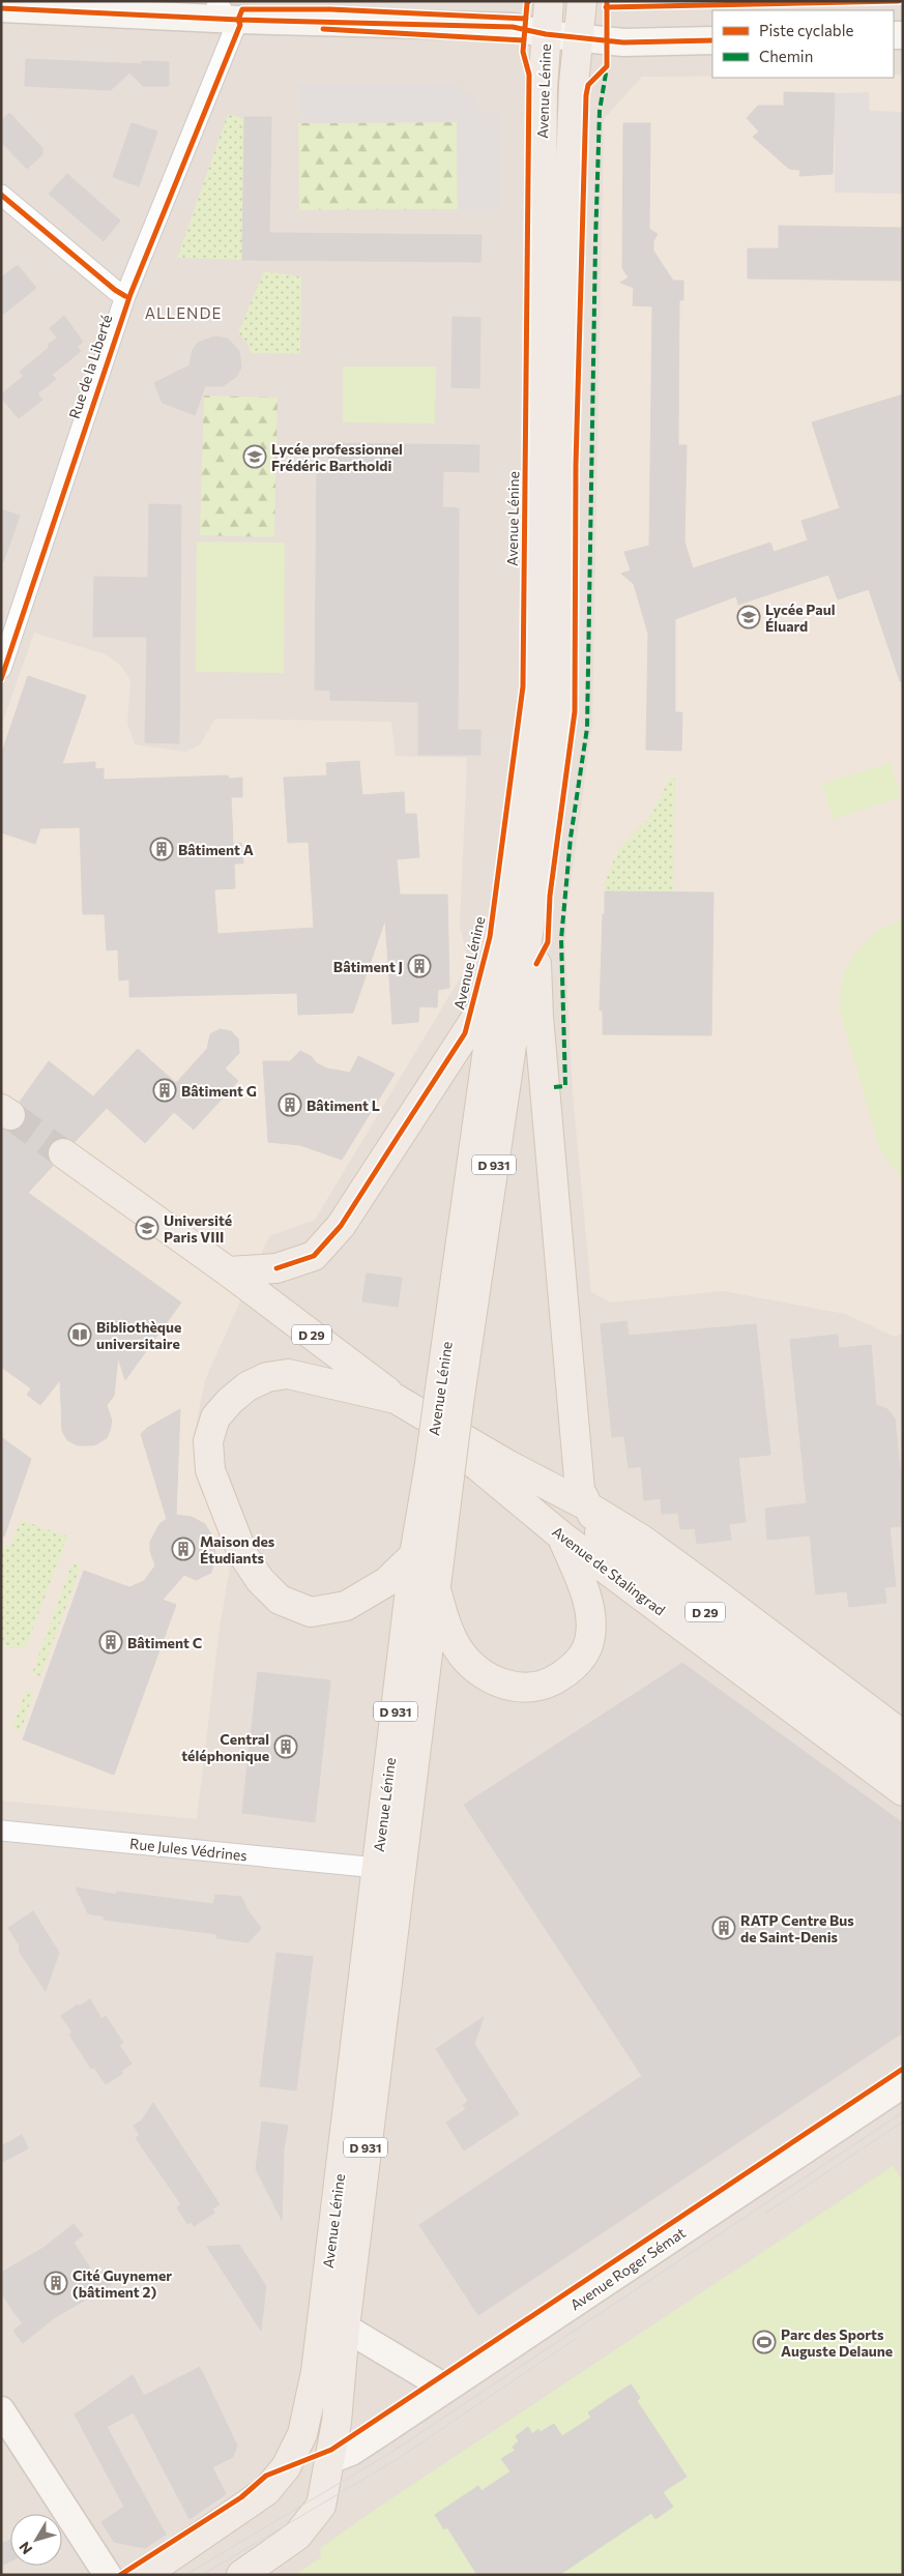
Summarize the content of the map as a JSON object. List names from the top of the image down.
{
  "streets": {
    "main road": [
      "Avenue Lénine",
      "D 931",
      "D 29",
      "Avenue de Stalingrad"
    ],
    "street": ["Rue de la Liberté", "Rue Jules Védrines", "Avenue Roger Sémat"]
  },
  "crossings": [
    ["Avenue Lénine", "D 931"],
    ["Avenue Lénine", "Rue Jules Védrines"],
    ["Avenue Lénine", "Avenue Roger Sémat"],
    ["D 931", "Avenue Roger Sémat"],
    ["D 29", "Avenue de Stalingrad"]
  ],
  "districts": ["ALLENDE"],
  "places": {
    "school or university": ["Lycée professionnel Frédéric Bartholdi", "Lycée Paul Éluard", "Université Paris VIII"],
    "building": [
      "Bâtiment A",
      "Bâtiment J",
      "Bâtiment G",
      "Bâtiment L",
      "Maison des Étudiants",
      "Bâtiment C",
      "Central téléphonique",
      "RATP Centre Bus de Saint-Denis",
      "Cité Guynemer (bâtiment 2)"
    ],
    "library": ["Bibliothèque universitaire"],
    "sports": ["Parc des Sports Auguste Delaune"]
  },
  "legend": ["Piste cyclable", "Chemin"],
  "north": "bottom left"
}
